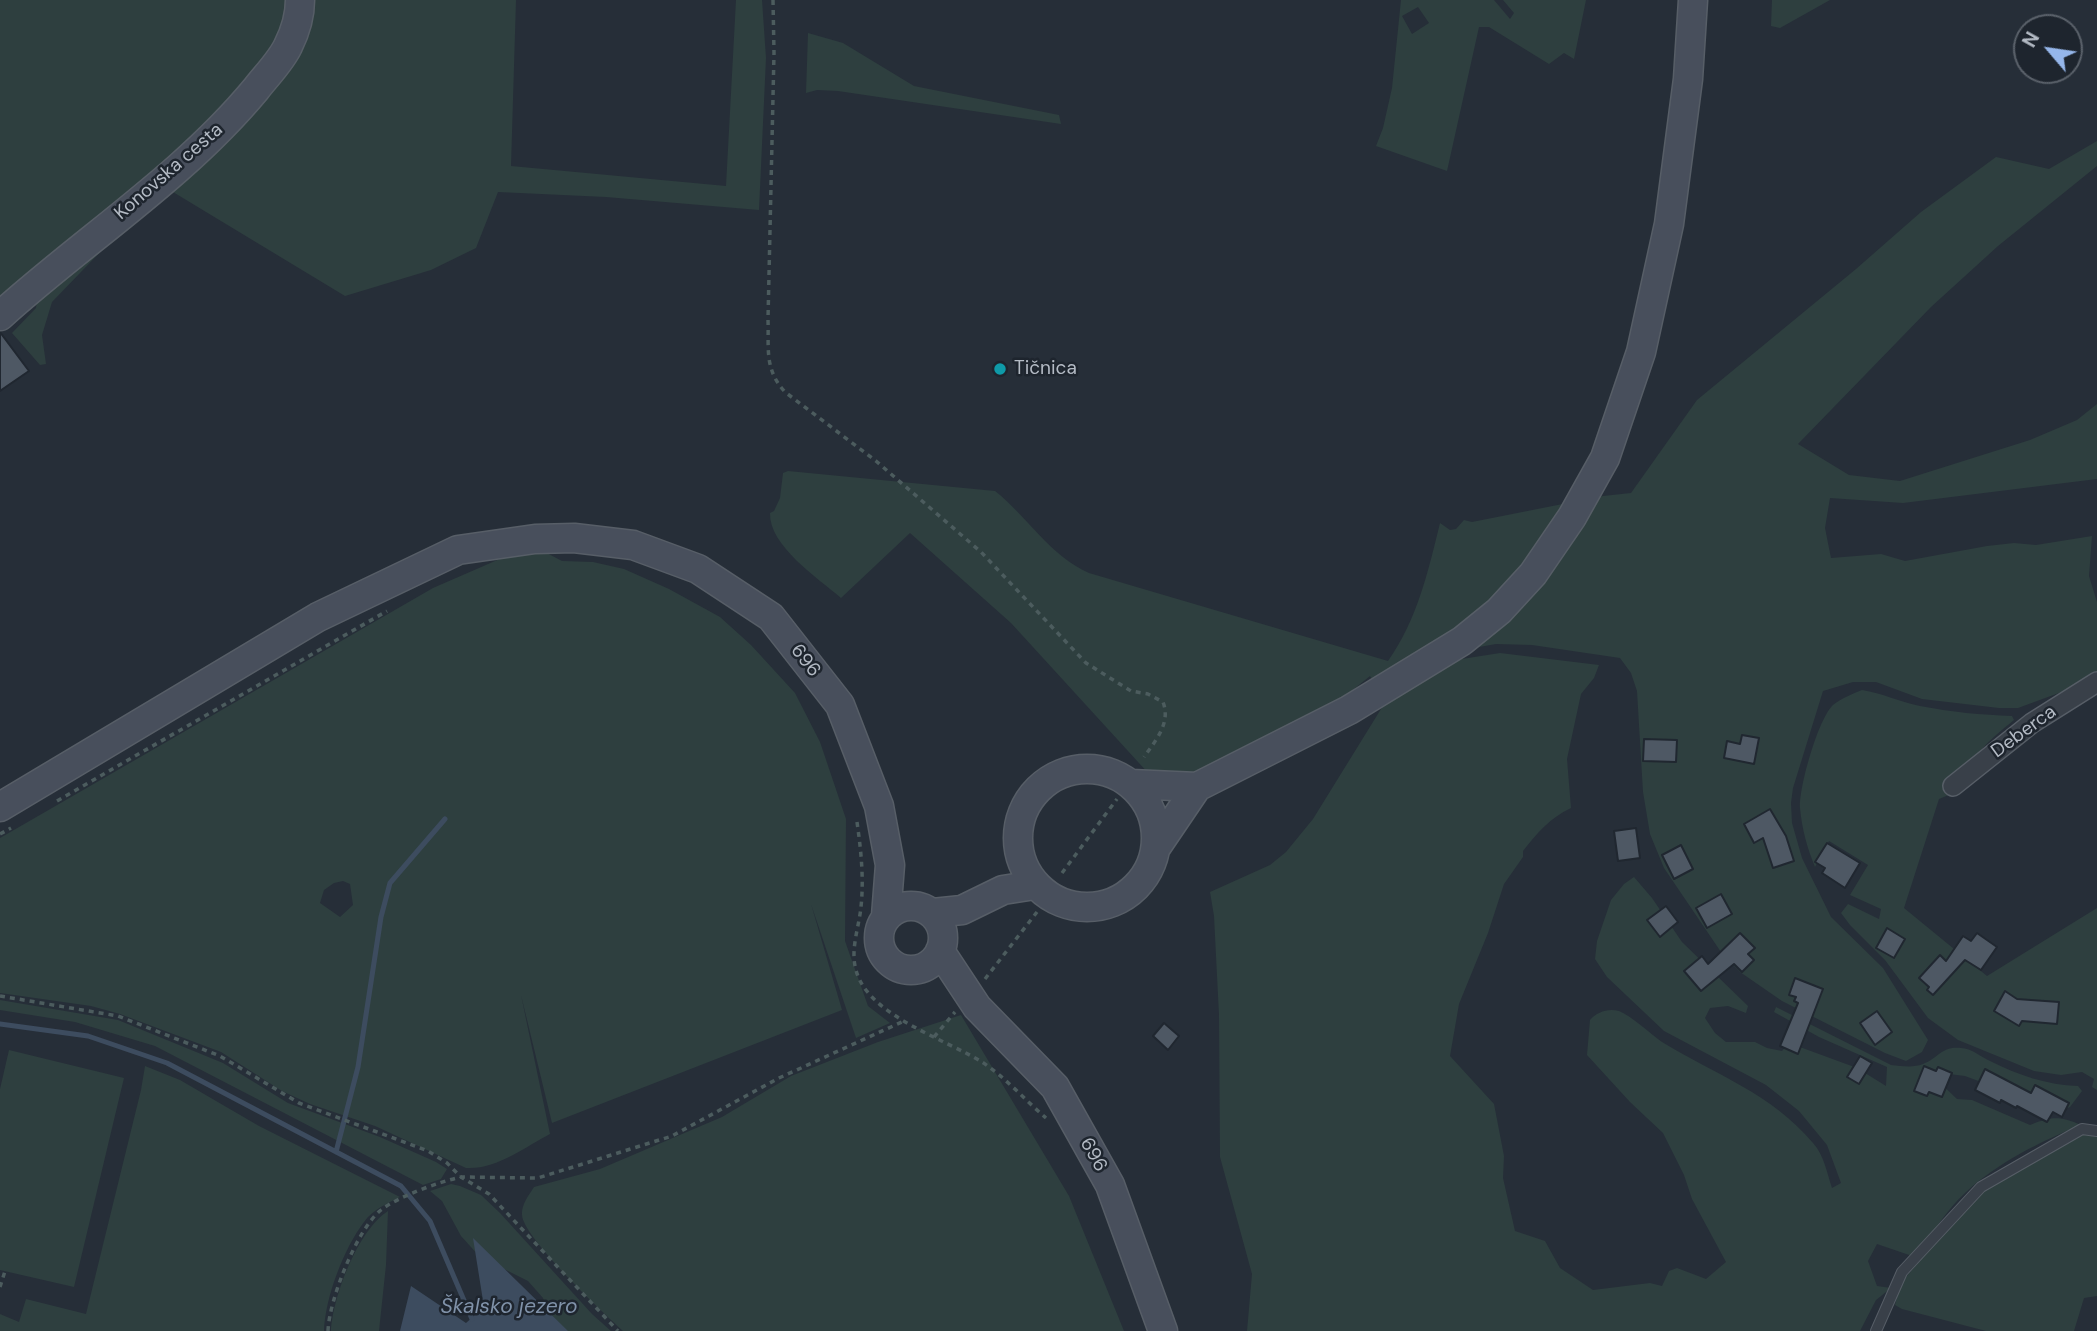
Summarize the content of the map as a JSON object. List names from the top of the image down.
{
  "streets": {
    "main road": ["Konovska cesta", "696"],
    "street": ["Deberca"]
  },
  "water": ["Škalsko jezero"],
  "places": ["Tičnica"],
  "north": "top left"
}
